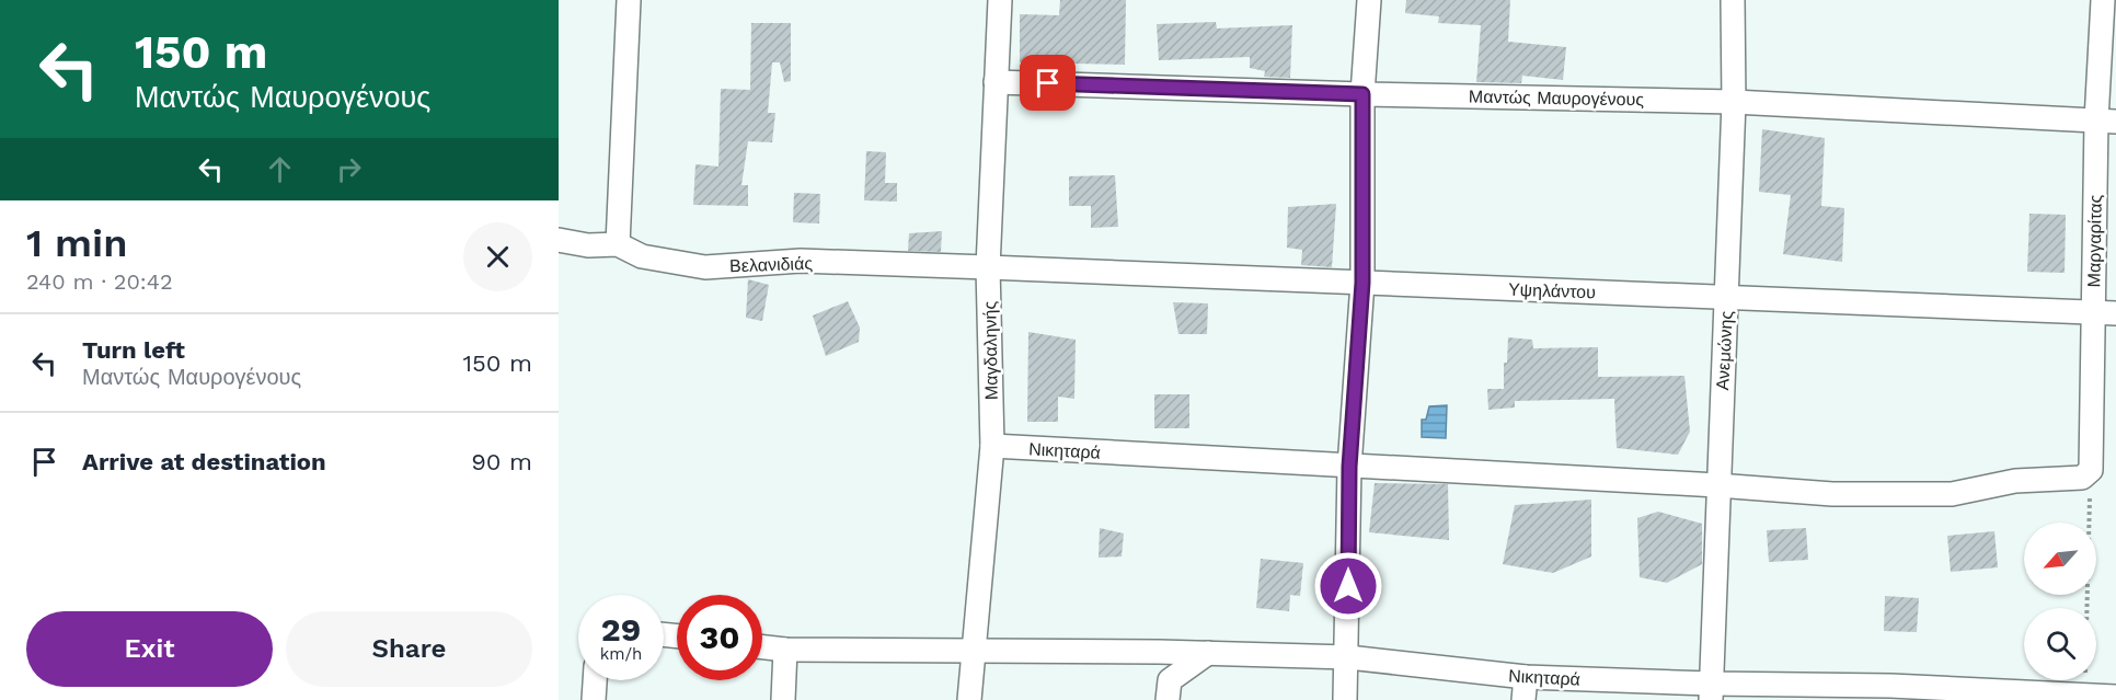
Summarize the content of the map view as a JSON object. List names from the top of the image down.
{
  "streets": {
    "street": [
      "Μαντώς Μαυρογένους",
      "Μαργαρίτας",
      "Βελανιδιάς",
      "Υψηλάντου",
      "Μαγδαληνής",
      "Ανεμώνης",
      "Νικηταρά"
    ]
  },
  "crossings": [
    ["Μαντώς Μαυρογένους", "Μαργαρίτας"],
    ["Μαντώς Μαυρογένους", "Μαγδαληνής"],
    ["Μαντώς Μαυρογένους", "Ανεμώνης"],
    ["Μαργαρίτας", "Υψηλάντου"],
    ["Μαργαρίτας", "Νικηταρά"],
    ["Βελανιδιάς", "Υψηλάντου"],
    ["Βελανιδιάς", "Μαγδαληνής"],
    ["Υψηλάντου", "Μαγδαληνής"],
    ["Υψηλάντου", "Ανεμώνης"],
    ["Μαγδαληνής", "Νικηταρά"],
    ["Ανεμώνης", "Νικηταρά"]
  ],
  "north": "bottom left",
  "page": {
    "turn": ["150 m", "Μαντώς Μαυρογένους"],
    "heading": ["1 min", "240 m · 20:42"],
    "list": [
      {
        "name": "Turn left",
        "note": "Μαντώς Μαυρογένους",
        "value": "150 m"
      },
      {
        "name": "Arrive at destination",
        "value": "90 m"
      }
    ],
    "speed": "29 km/h",
    "limit": "30",
    "buttons": ["Exit", "Share"]
  }
}
